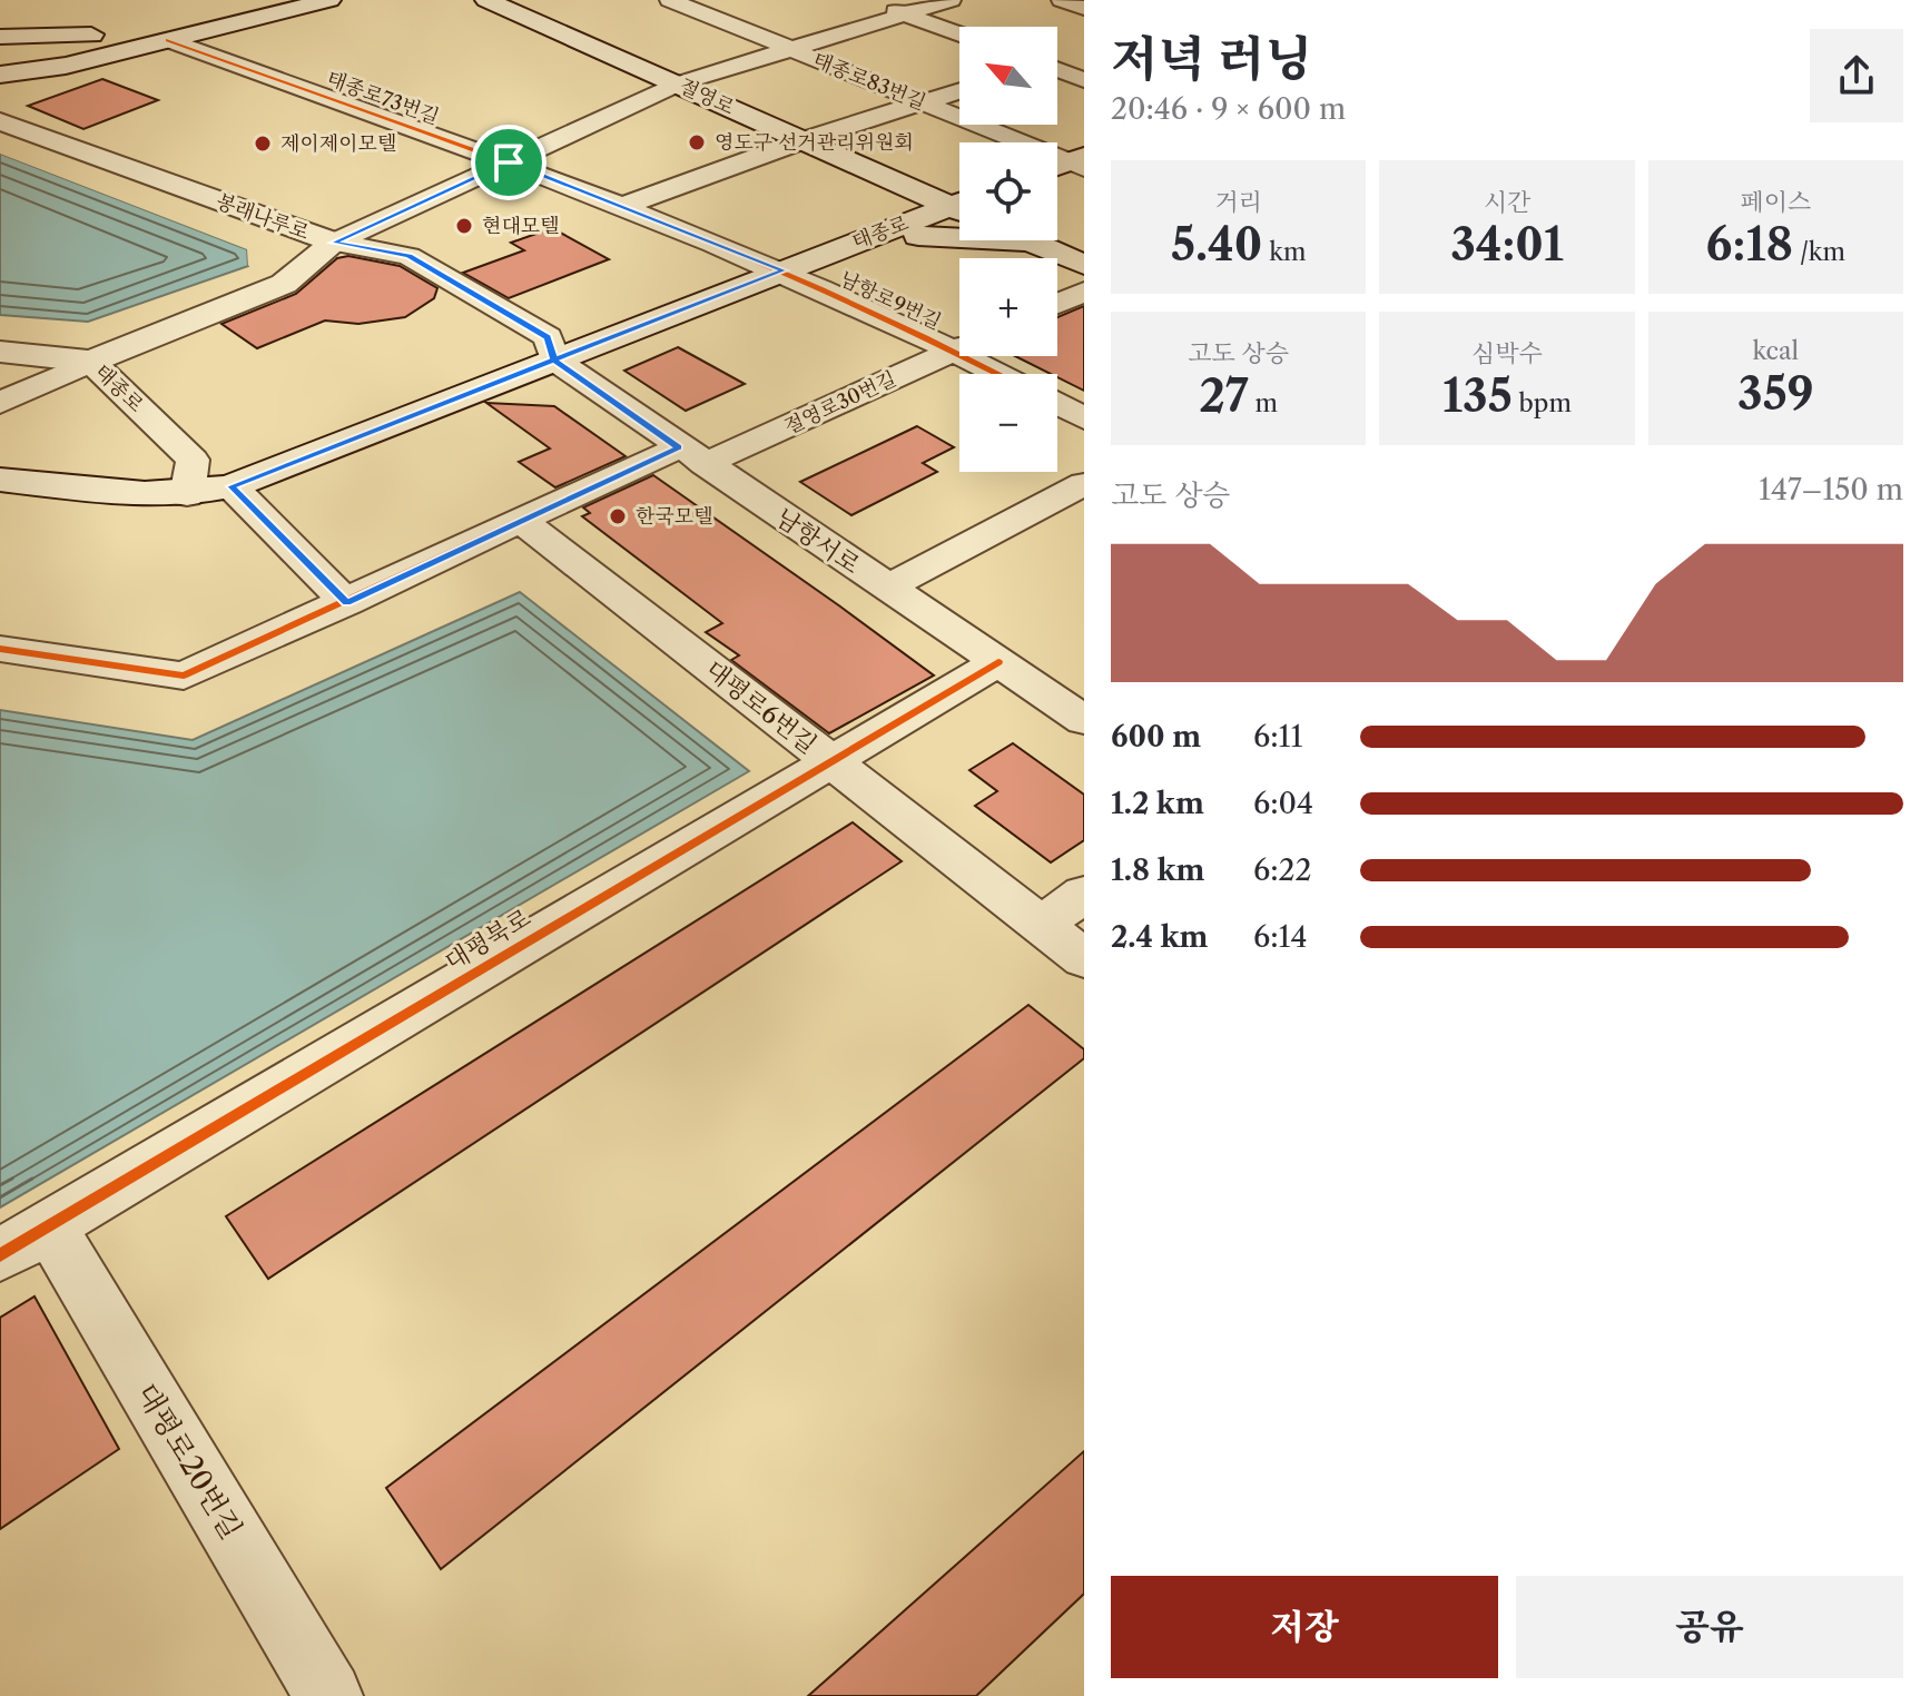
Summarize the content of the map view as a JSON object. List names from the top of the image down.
{
  "streets": {
    "main road": ["절영로", "봉래나루로", "태종로"],
    "street": [
      "태종로83번길",
      "태종로73번길",
      "남항로9번길",
      "절영로30번길",
      "남항서로",
      "대평로6번길",
      "대평북로",
      "대평로20번길"
    ]
  },
  "crossings": [
    ["태종로73번길", "태종로"],
    ["태종로73번길", "남항로9번길"],
    ["봉래나루로", "태종로"],
    ["봉래나루로", "남항서로"],
    ["태종로", "남항로9번길"],
    ["태종로", "남항서로"],
    ["절영로30번길", "남항서로"],
    ["절영로30번길", "대평로6번길"],
    ["남항서로", "대평북로"],
    ["대평로6번길", "대평북로"],
    ["대평북로", "대평로20번길"]
  ],
  "places": [
    "영도구 선거관리위원회",
    "제이제이모텔",
    "현대모텔",
    "한국모텔"
  ],
  "north": "top left",
  "page": {
    "heading": ["저녁 러닝", "20:46 · 9 × 600 m"],
    "map_buttons": ["+", "−"],
    "stats": [
      ["거리", "5.40 km"],
      ["시간", "34:01"],
      ["페이스", "6:18 /km"],
      ["고도 상승", "27 m"],
      ["심박수", "135 bpm"],
      ["kcal", "359"]
    ],
    "chart": ["고도 상승", "147–150 m"],
    "list": [
      {
        "name": "600 m",
        "note": "6:11"
      },
      {
        "name": "1.2 km",
        "note": "6:04"
      },
      {
        "name": "1.8 km",
        "note": "6:22"
      },
      {
        "name": "2.4 km",
        "note": "6:14"
      }
    ],
    "buttons": ["저장", "공유"]
  }
}
